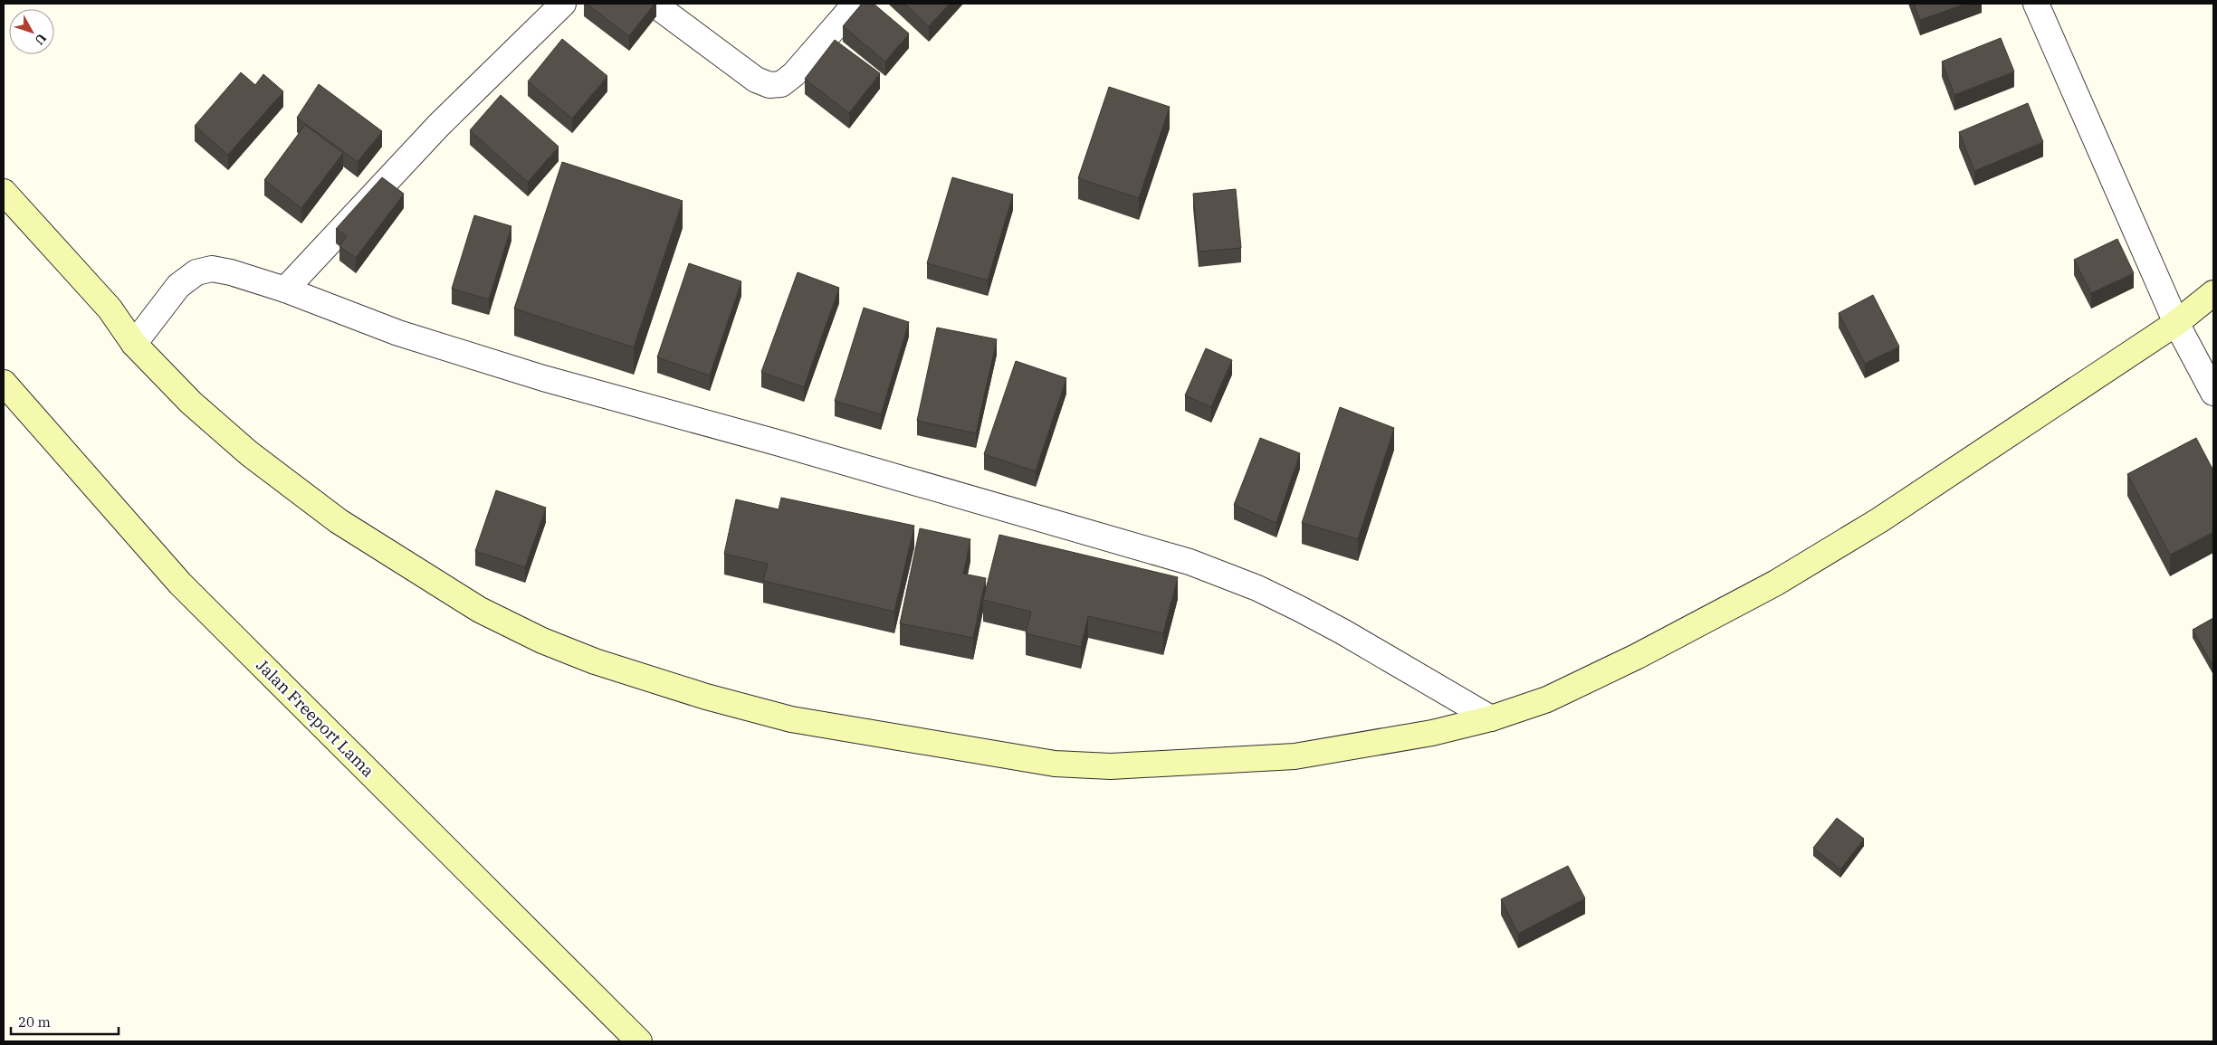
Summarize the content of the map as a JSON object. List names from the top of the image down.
{
  "streets": {
    "street": ["Jalan Freeport Lama"]
  },
  "scale_bar": "20 m",
  "north": "bottom right"
}
